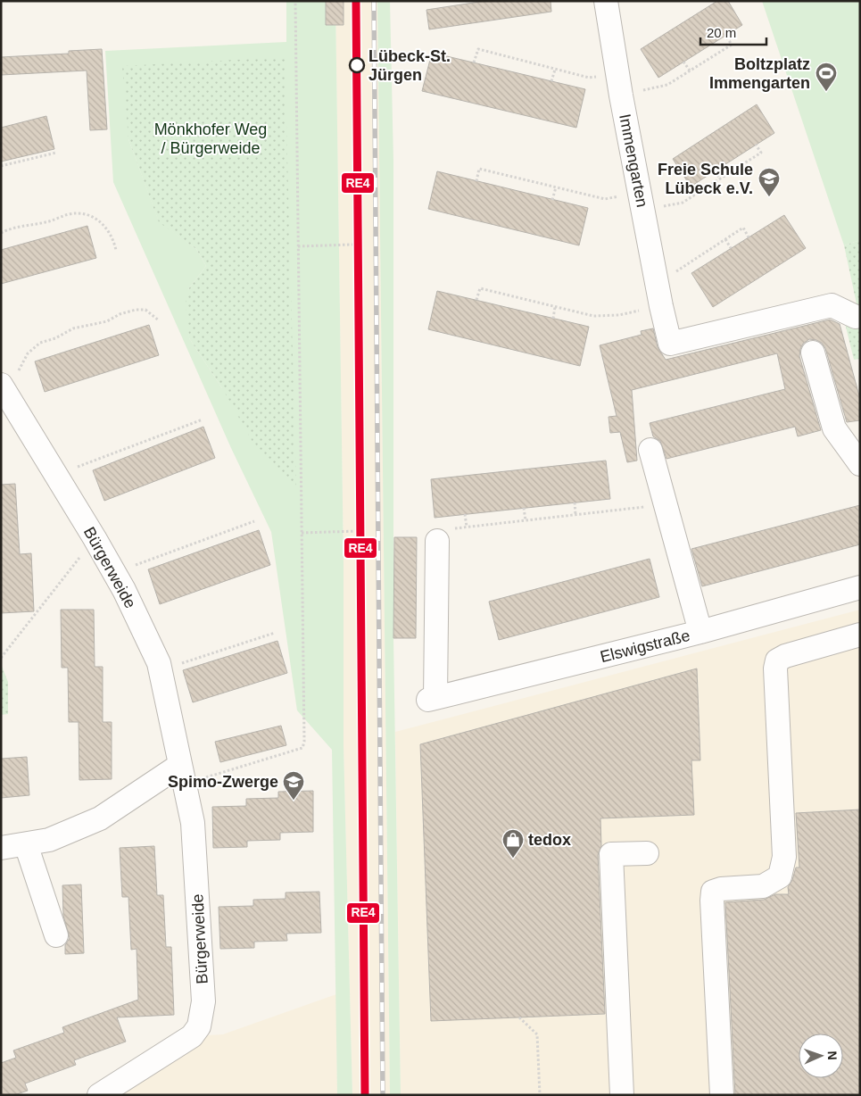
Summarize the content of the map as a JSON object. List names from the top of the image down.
{
  "streets": {
    "street": ["Immengarten", "Bürgerweide", "Elswigstraße"]
  },
  "parks": ["Mönkhofer Weg / Bürgerweide"],
  "places": {
    "other": ["Lübeck-St. Jürgen"],
    "sports": ["Boltzplatz Immengarten"],
    "school or university": ["Freie Schule Lübeck e.V.", "Spimo-Zwerge"],
    "shop": ["tedox"]
  },
  "lines": ["transit line RE4"],
  "scale_bar": "20 m",
  "north": "right"
}
